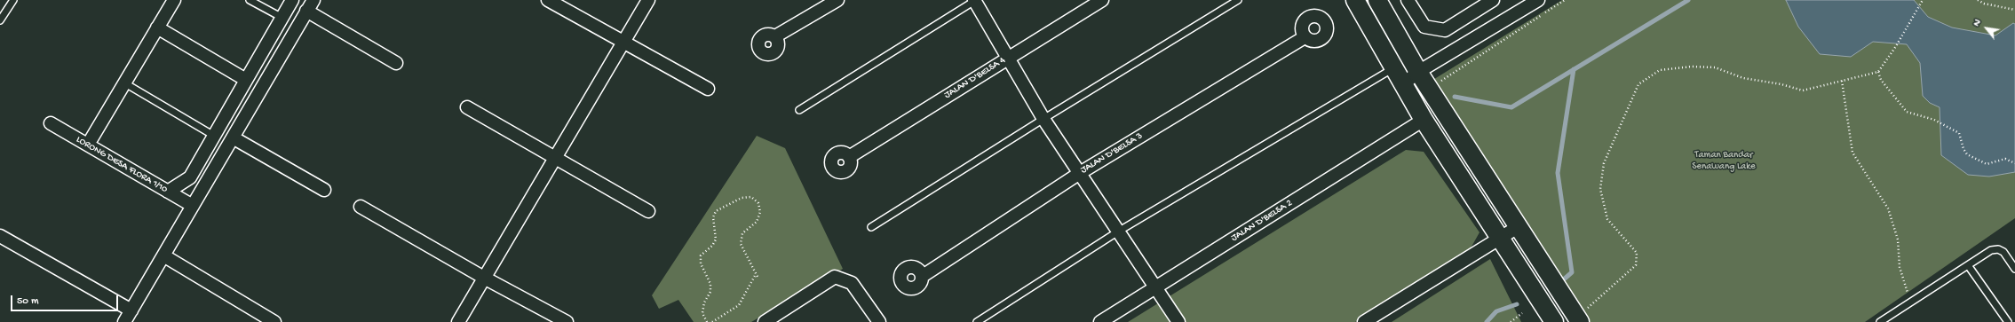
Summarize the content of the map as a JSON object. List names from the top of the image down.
{
  "streets": {
    "street": [
      "JALAN D'BELSA 4",
      "JALAN D'BELSA 3",
      "LORONG DESA FLORA 1/10",
      "JALAN D'BELSA 2"
    ]
  },
  "parks": ["Taman Bandar Senawang Lake"],
  "scale_bar": "50 m",
  "north": "top left"
}
